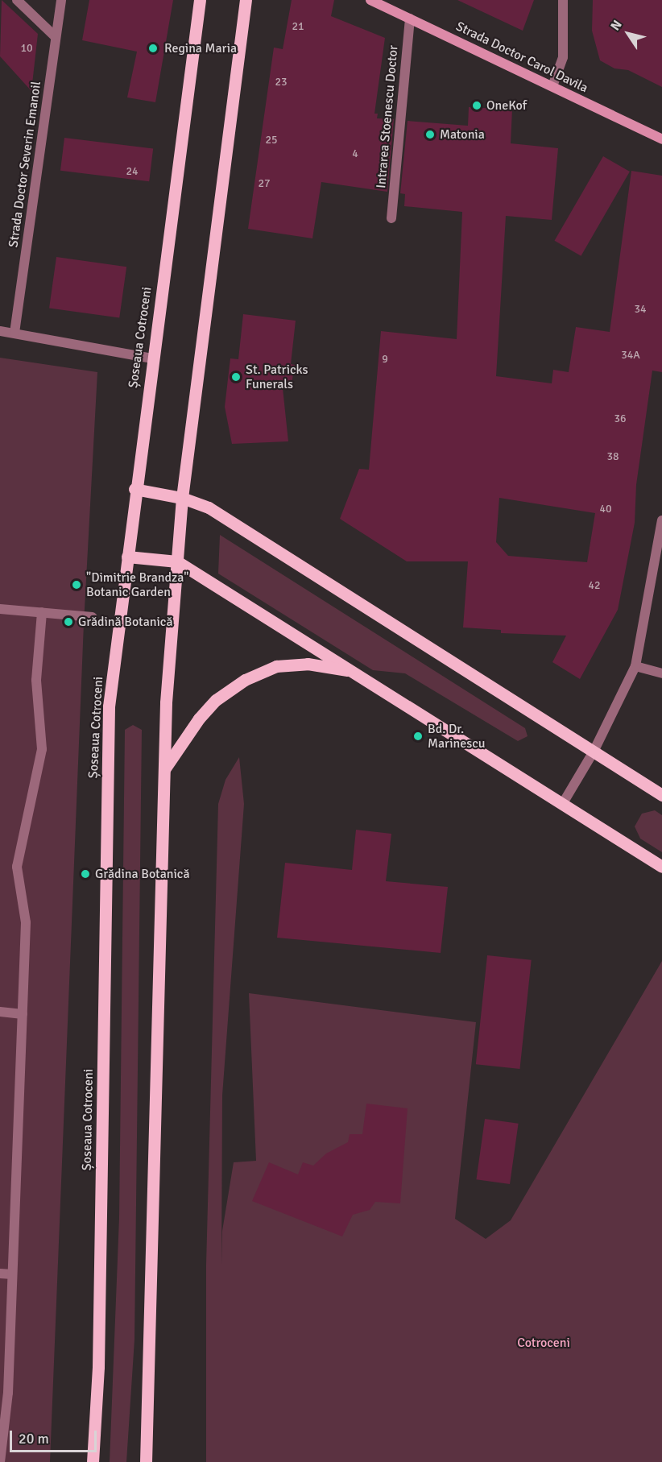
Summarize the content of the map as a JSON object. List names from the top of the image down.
{
  "streets": {
    "main road": ["Șoseaua Cotroceni"],
    "street": ["Strada Doctor Carol Davila", "Intrarea Stoenescu Doctor", "Strada Doctor Severin Emanoil"]
  },
  "crossings": [
    ["Strada Doctor Carol Davila", "Intrarea Stoenescu Doctor"]
  ],
  "parks": ["Cotroceni"],
  "places": [
    "Regina Maria",
    "OneKof",
    "Matonia",
    "St. Patricks Funerals",
    "\"Dimitrie Brandza\" Botanic Garden",
    "Grădină Botanică",
    "Bd. Dr. Marinescu",
    "Grădina Botanică"
  ],
  "house_numbers": [
    "21",
    "10",
    "23",
    "25",
    "4",
    "24",
    "27",
    "34",
    "34A",
    "9",
    "36",
    "38",
    "40",
    "42"
  ],
  "scale_bar": "20 m",
  "north": "top left"
}
